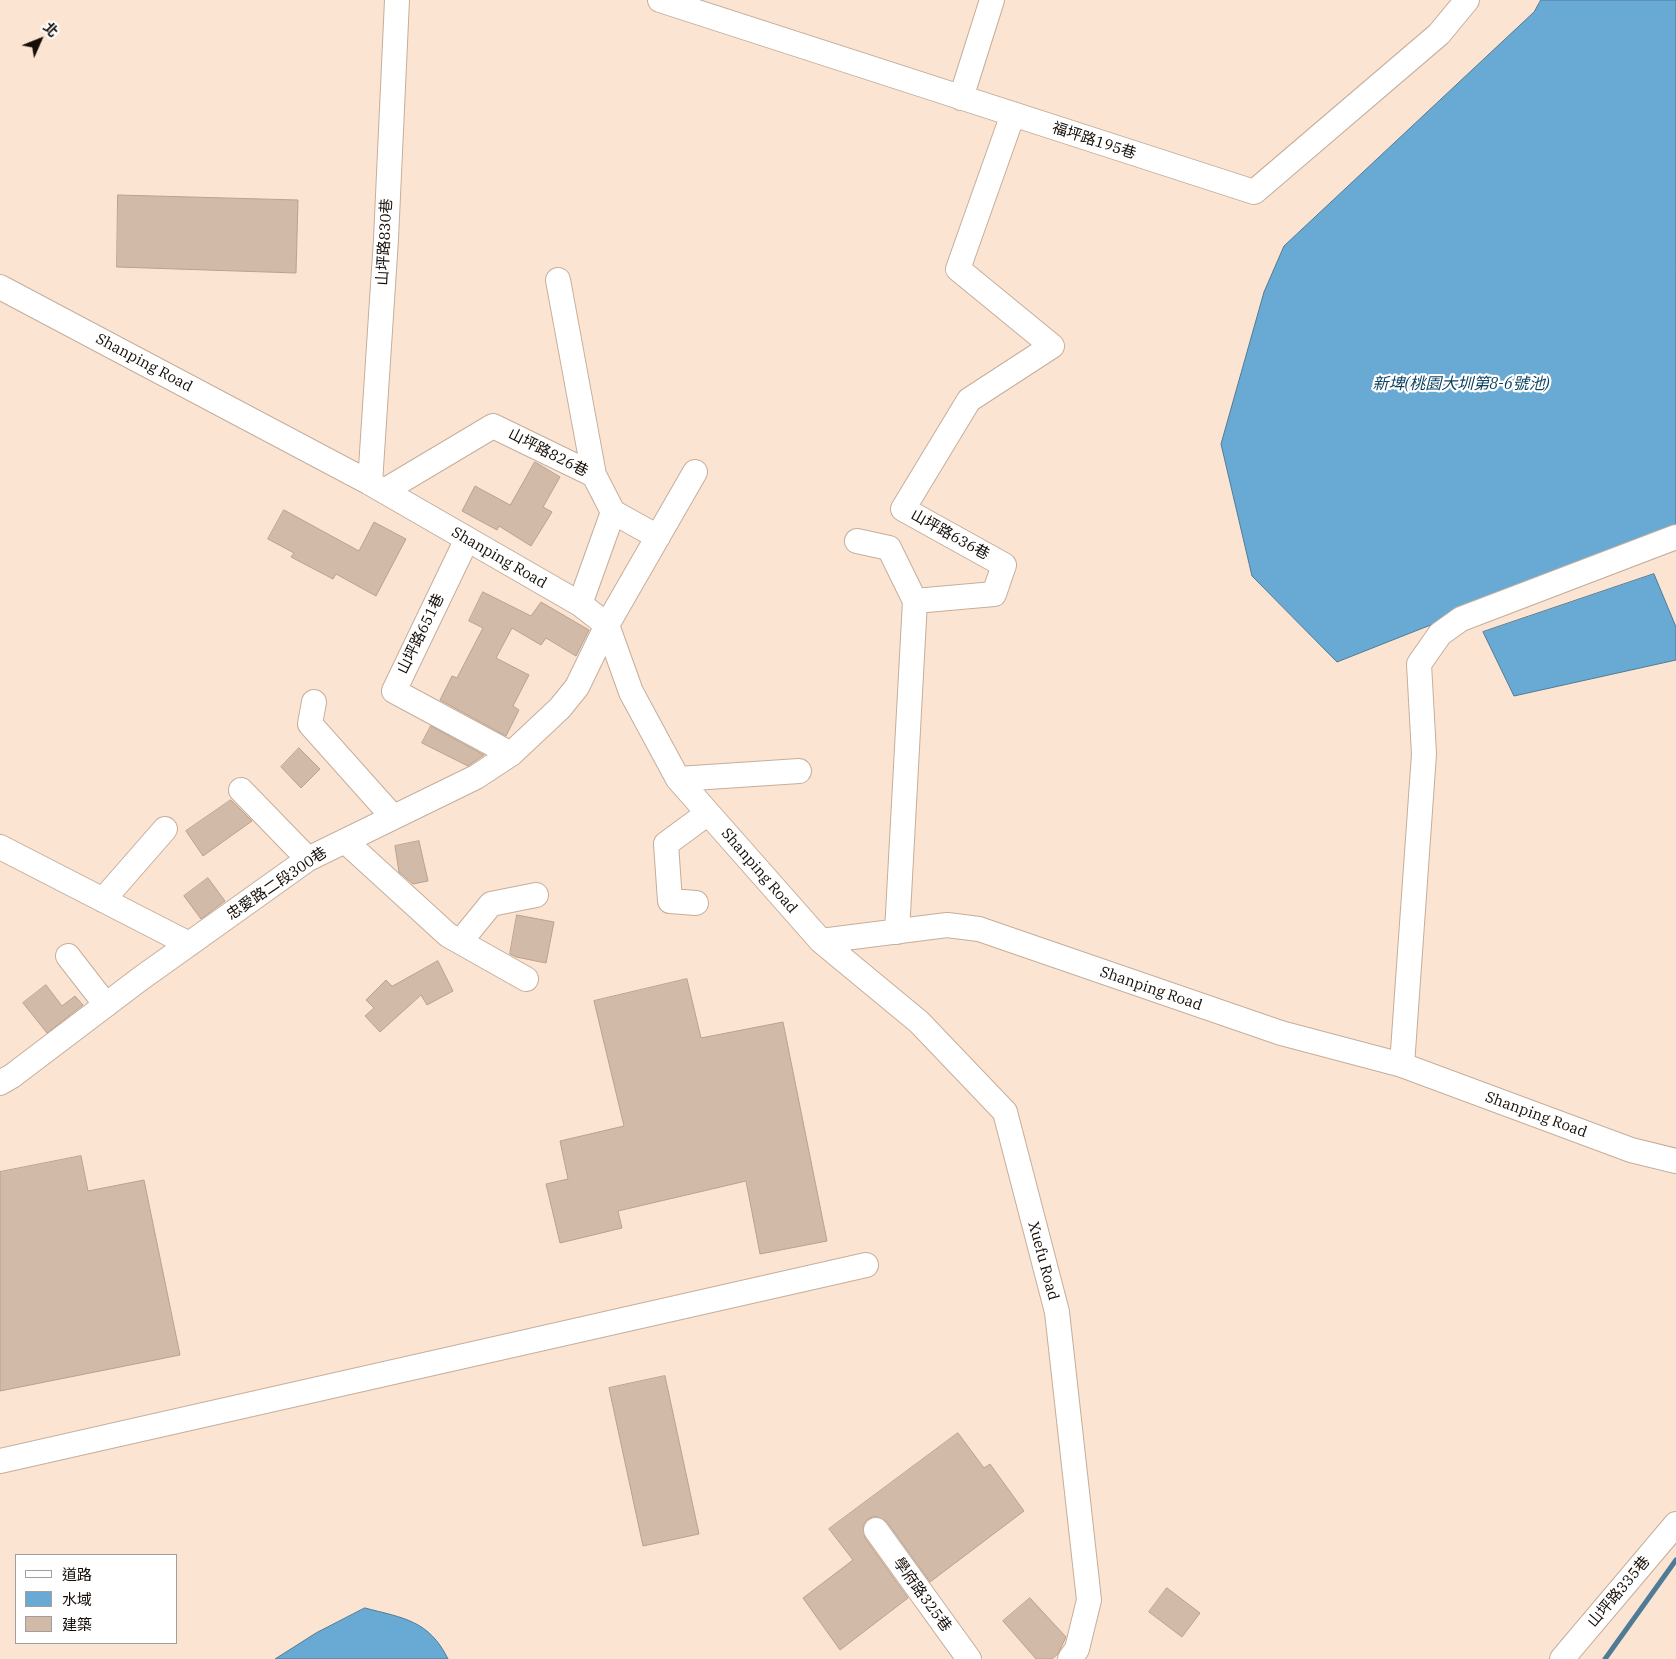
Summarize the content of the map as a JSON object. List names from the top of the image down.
{
  "streets": {
    "street": [
      "福坪路195巷",
      "山坪路830巷",
      "Shanping Road",
      "山坪路826巷",
      "山坪路636巷",
      "山坪路651巷",
      "忠愛路二段300巷",
      "Xuefu Road",
      "山坪路335巷",
      "學府路325巷"
    ]
  },
  "crossings": [
    ["福坪路195巷", "山坪路636巷"],
    ["山坪路830巷", "Shanping Road"],
    ["山坪路830巷", "山坪路826巷"],
    ["Shanping Road", "山坪路826巷"],
    ["Shanping Road", "山坪路651巷"],
    ["Shanping Road", "忠愛路二段300巷"],
    ["Shanping Road", "Xuefu Road"],
    ["山坪路651巷", "忠愛路二段300巷"]
  ],
  "water": ["新埤(桃園大圳第8-6號池)"],
  "legend": ["道路", "水域", "建築"],
  "north": "top right"
}
